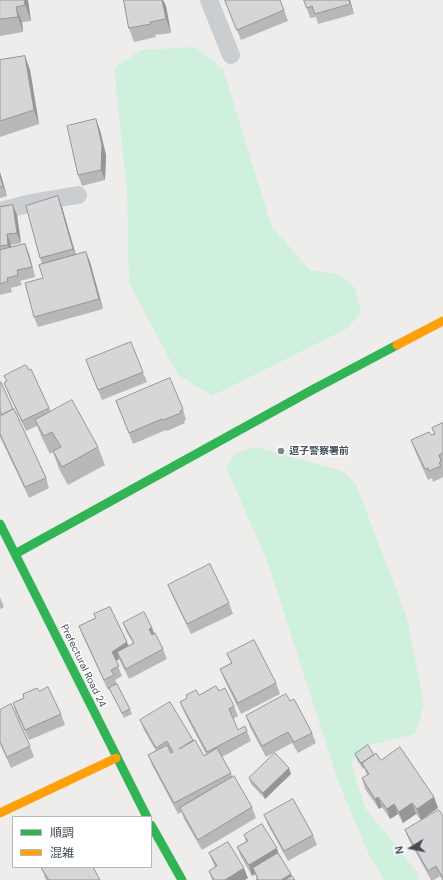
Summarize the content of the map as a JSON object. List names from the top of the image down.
{
  "streets": {
    "street": ["Prefectural Road 24"]
  },
  "places": ["逗子警察署前"],
  "legend": ["順調", "混雑"],
  "north": "left"
}
